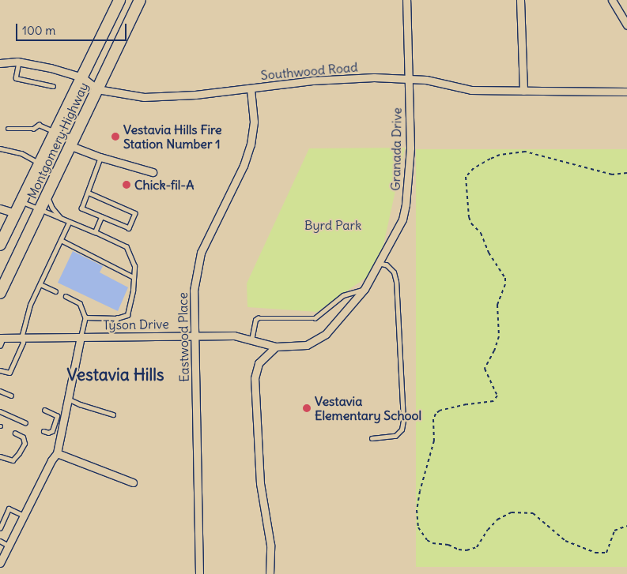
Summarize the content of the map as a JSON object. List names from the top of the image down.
{
  "streets": {
    "main road": ["Montgomery Highway"],
    "street": [
      "Southwood Road",
      "Granada Drive",
      "Tyson Drive",
      "Eastwood Place"
    ]
  },
  "crossings": [
    ["Southwood Road", "Montgomery Highway"],
    ["Southwood Road", "Granada Drive"],
    ["Southwood Road", "Eastwood Place"],
    ["Granada Drive", "Tyson Drive"],
    ["Tyson Drive", "Eastwood Place"]
  ],
  "districts": ["Vestavia Hills"],
  "parks": ["Byrd Park"],
  "places": ["Vestavia Hills Fire Station Number 1", "Chick-fil-A", "Vestavia Elementary School"],
  "scale_bar": "100 m"
}
